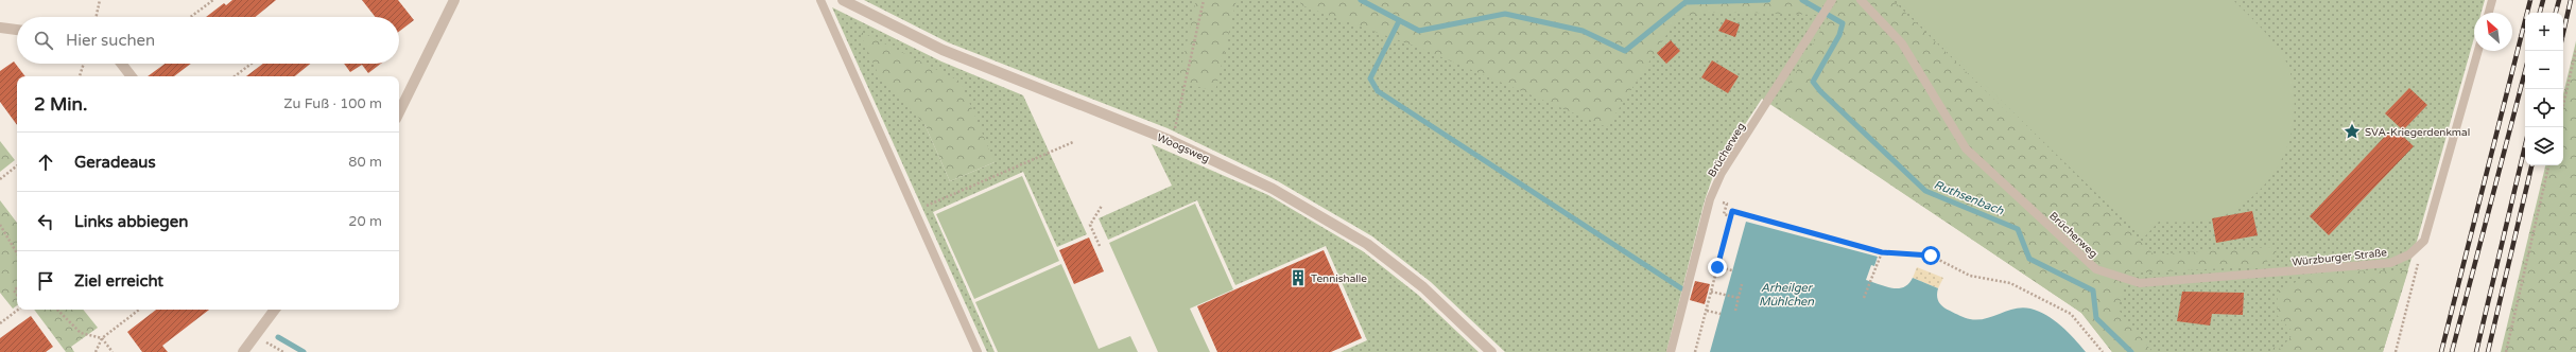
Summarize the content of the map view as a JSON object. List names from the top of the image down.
{
  "streets": {
    "street": ["Woogsweg"],
    "lane": ["Brücherweg", "Würzburger Straße"]
  },
  "crossings": [
    ["Brücherweg", "Würzburger Straße"]
  ],
  "water": ["Ruthsenbach", "Arheilger Mühlchen"],
  "places": {
    "place": ["SVA-Kriegerdenkmal"],
    "building": ["Tennishalle"]
  },
  "north": "top left",
  "page": {
    "map_buttons": ["+", "−"],
    "search": "Hier suchen",
    "heading": ["2 Min.", "Zu Fuß · 100 m"],
    "list": [
      ["Geradeaus", "80 m"],
      ["Links abbiegen", "20 m"],
      "Ziel erreicht"
    ]
  }
}
